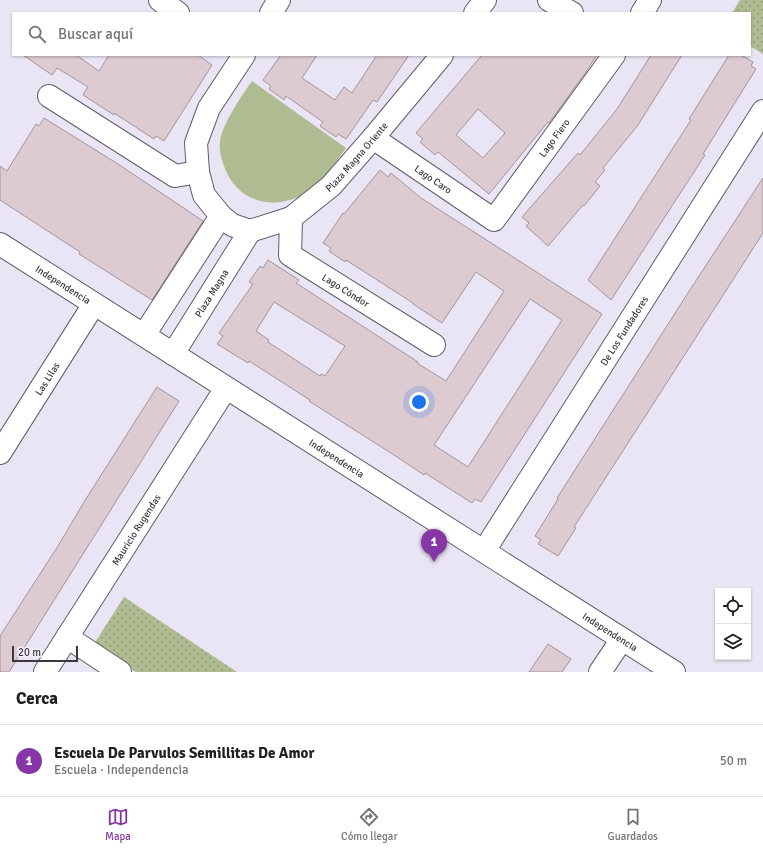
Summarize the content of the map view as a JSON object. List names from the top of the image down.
{
  "streets": {
    "street": [
      "Lago Fiero",
      "Plaza Magna Oriente",
      "Lago Caro",
      "Independencia",
      "Lago Cóndor",
      "Plaza Magna",
      "De Los Fundadores",
      "Las Lilas",
      "Mauricio Rugendas"
    ]
  },
  "crossings": [
    ["Lago Fiero", "Lago Caro"],
    ["Plaza Magna Oriente", "Lago Caro"],
    ["Plaza Magna Oriente", "Lago Cóndor"],
    ["Plaza Magna Oriente", "Plaza Magna"],
    ["Independencia", "Plaza Magna"],
    ["Independencia", "De Los Fundadores"],
    ["Independencia", "Las Lilas"],
    ["Independencia", "Mauricio Rugendas"]
  ],
  "scale_bar": "20 m",
  "page": {
    "search": "Buscar aquí",
    "pins": "1",
    "scale": "20 m",
    "heading": "Cerca",
    "list": [
      {
        "mark": "1",
        "name": "Escuela De Parvulos Semillitas De Amor",
        "note": "Escuela · Independencia",
        "value": "50 m"
      }
    ],
    "nav": ["Mapa", "Cómo llegar", "Guardados"]
  }
}
